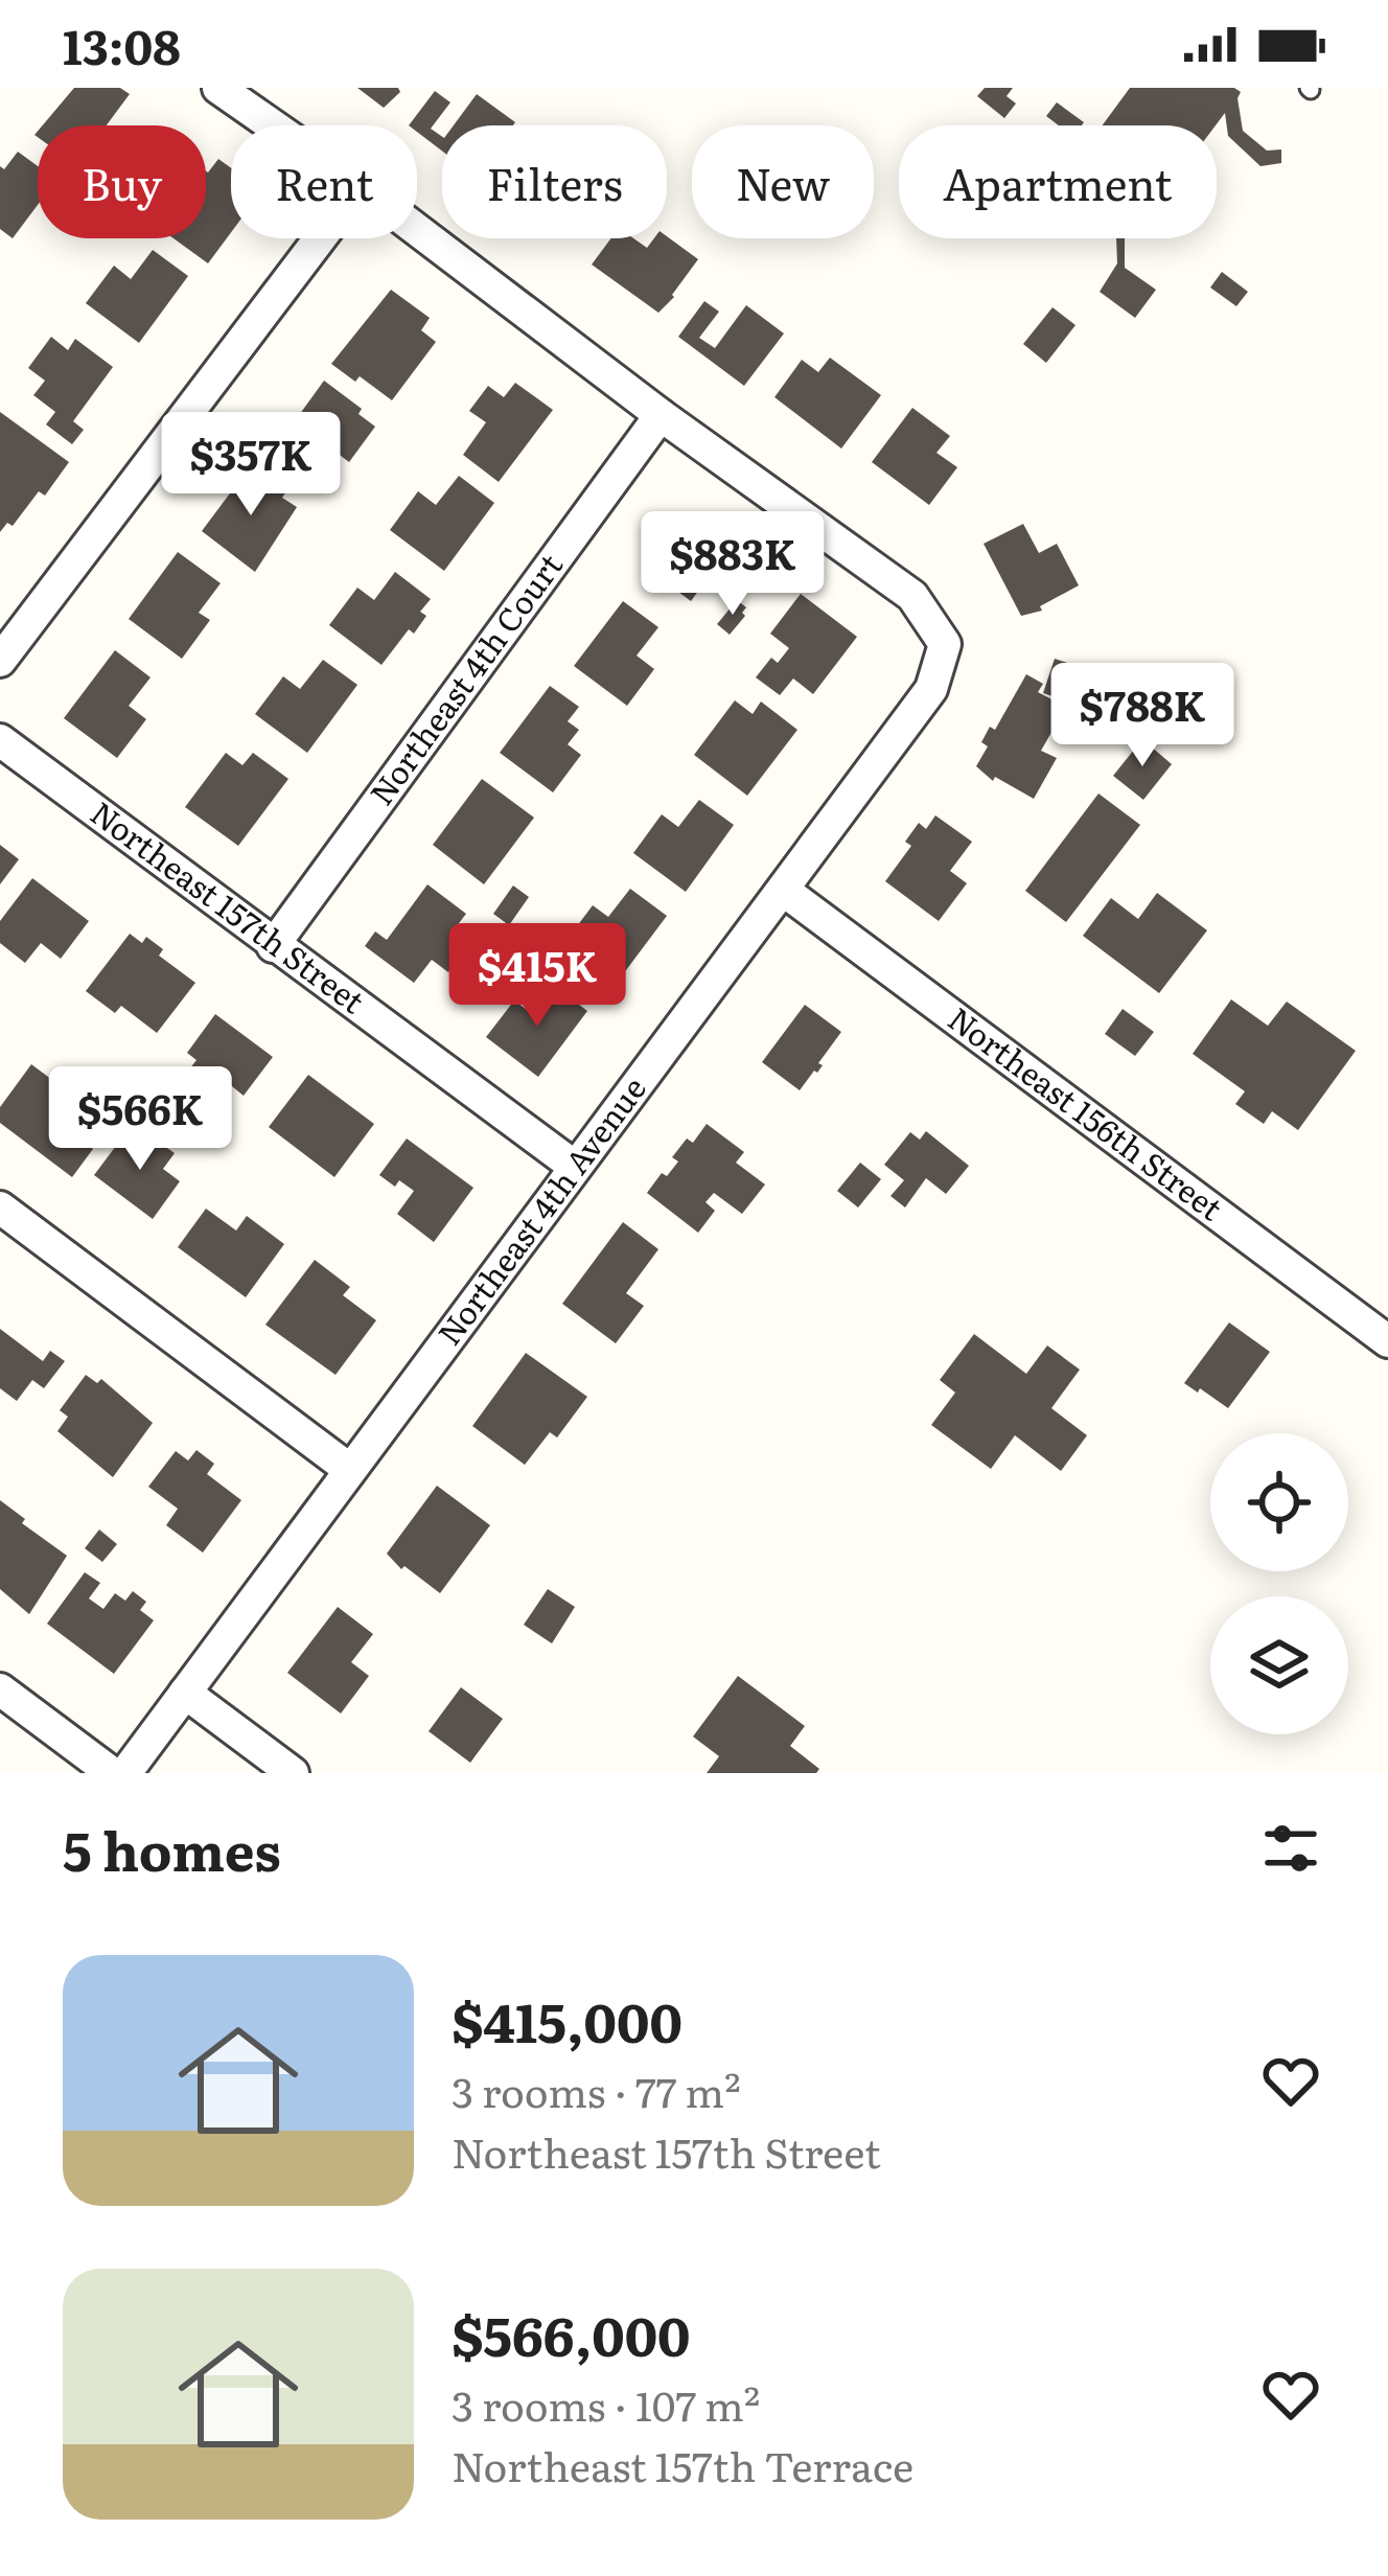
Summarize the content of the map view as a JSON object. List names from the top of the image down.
{
  "streets": {
    "street": [
      "Northeast 4th Court",
      "Northeast 157th Street",
      "Northeast 156th Street",
      "Northeast 4th Avenue"
    ]
  },
  "crossings": [
    ["Northeast 4th Court", "Northeast 157th Street"],
    ["Northeast 4th Court", "Northeast 4th Avenue"],
    ["Northeast 157th Street", "Northeast 4th Avenue"],
    ["Northeast 156th Street", "Northeast 4th Avenue"]
  ],
  "page": {
    "status": "13:08",
    "chip": [
      "Buy",
      "Rent",
      "Filters",
      "New",
      "Apartment"
    ],
    "price": [
      "$357K",
      "$883K",
      "$788K",
      "$415K",
      "$566K"
    ],
    "heading": "5 homes",
    "list": [
      {
        "name": "$415,000",
        "note": "3 rooms · 77 m² · Northeast 157th Street"
      },
      {
        "name": "$566,000",
        "note": "3 rooms · 107 m² · Northeast 157th Terrace"
      }
    ]
  }
}
